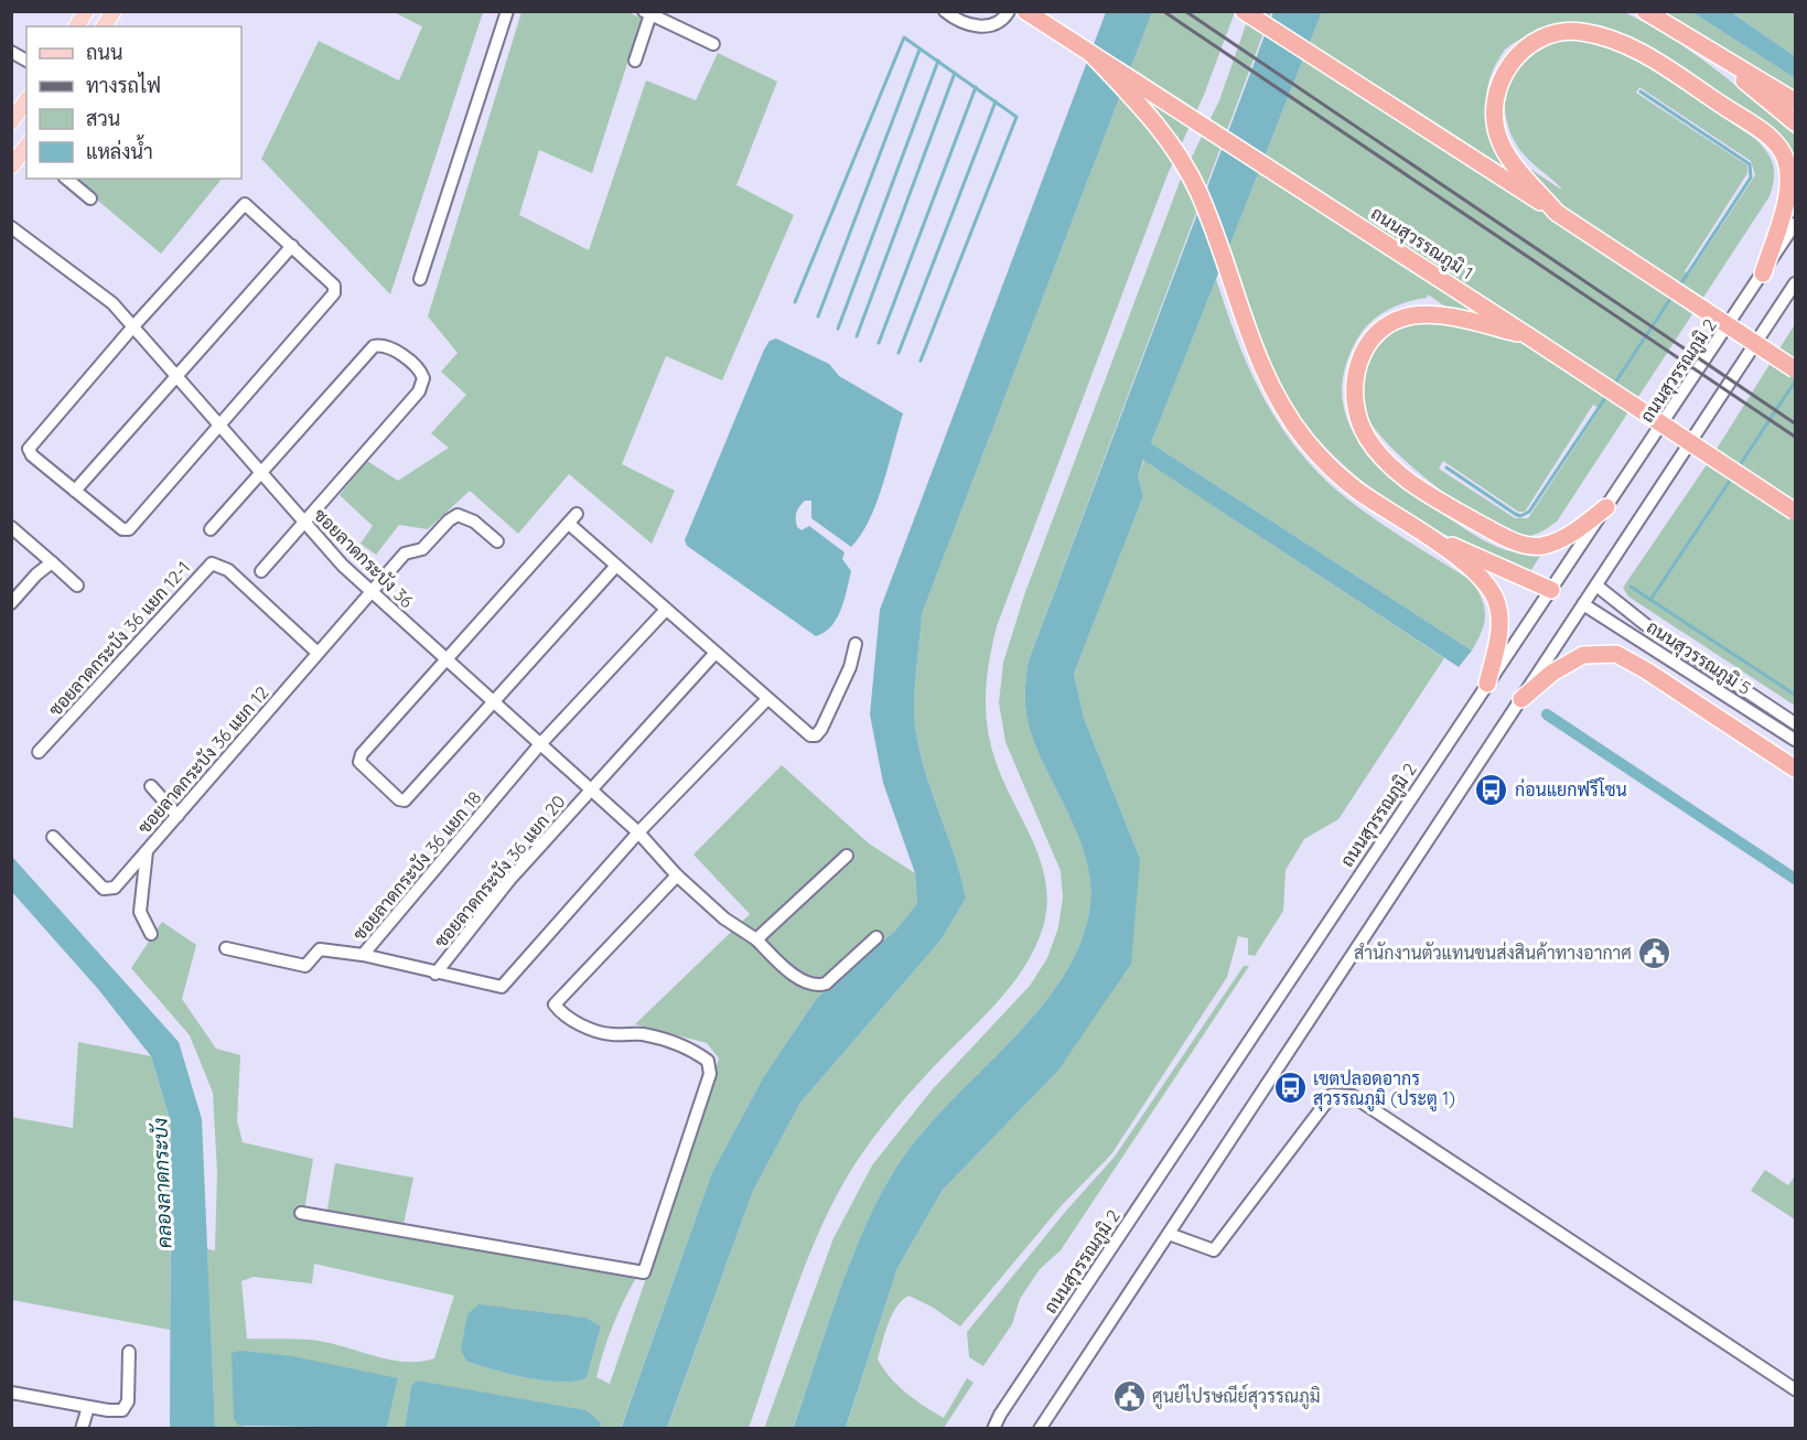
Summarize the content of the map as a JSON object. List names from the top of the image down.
{
  "streets": {
    "highway": ["ถนนสุวรรณภูมิ 1"],
    "street": [
      "ถนนสุวรรณภูมิ 2",
      "ซอยลาดกระบัง 36",
      "ซอยลาดกระบัง 36 แยก 12-1",
      "ถนนสุวรรณภูมิ 5",
      "ซอยลาดกระบัง 36 แยก 12",
      "ซอยลาดกระบัง 36 แยก 18",
      "ซอยลาดกระบัง 36 แยก 20"
    ]
  },
  "crossings": [
    ["ซอยลาดกระบัง 36", "ซอยลาดกระบัง 36 แยก 12"],
    ["ซอยลาดกระบัง 36", "ซอยลาดกระบัง 36 แยก 18"],
    ["ซอยลาดกระบัง 36", "ซอยลาดกระบัง 36 แยก 20"],
    ["ซอยลาดกระบัง 36 แยก 12-1", "ซอยลาดกระบัง 36 แยก 12"]
  ],
  "water": ["คลองลาดกระบัง"],
  "places": {
    "bus stop": ["ก่อนแยกฟรีโซน", "เขตปลอดอากร สุวรรณภูมิ (ประตู 1)"],
    "public building": ["สำนักงานตัวแทนขนส่งสินค้าทางอากาศ", "ศูนย์ไปรษณีย์สุวรรณภูมิ"]
  },
  "legend": [
    "ถนน",
    "ทางรถไฟ",
    "สวน",
    "แหล่งน้ำ"
  ]
}
